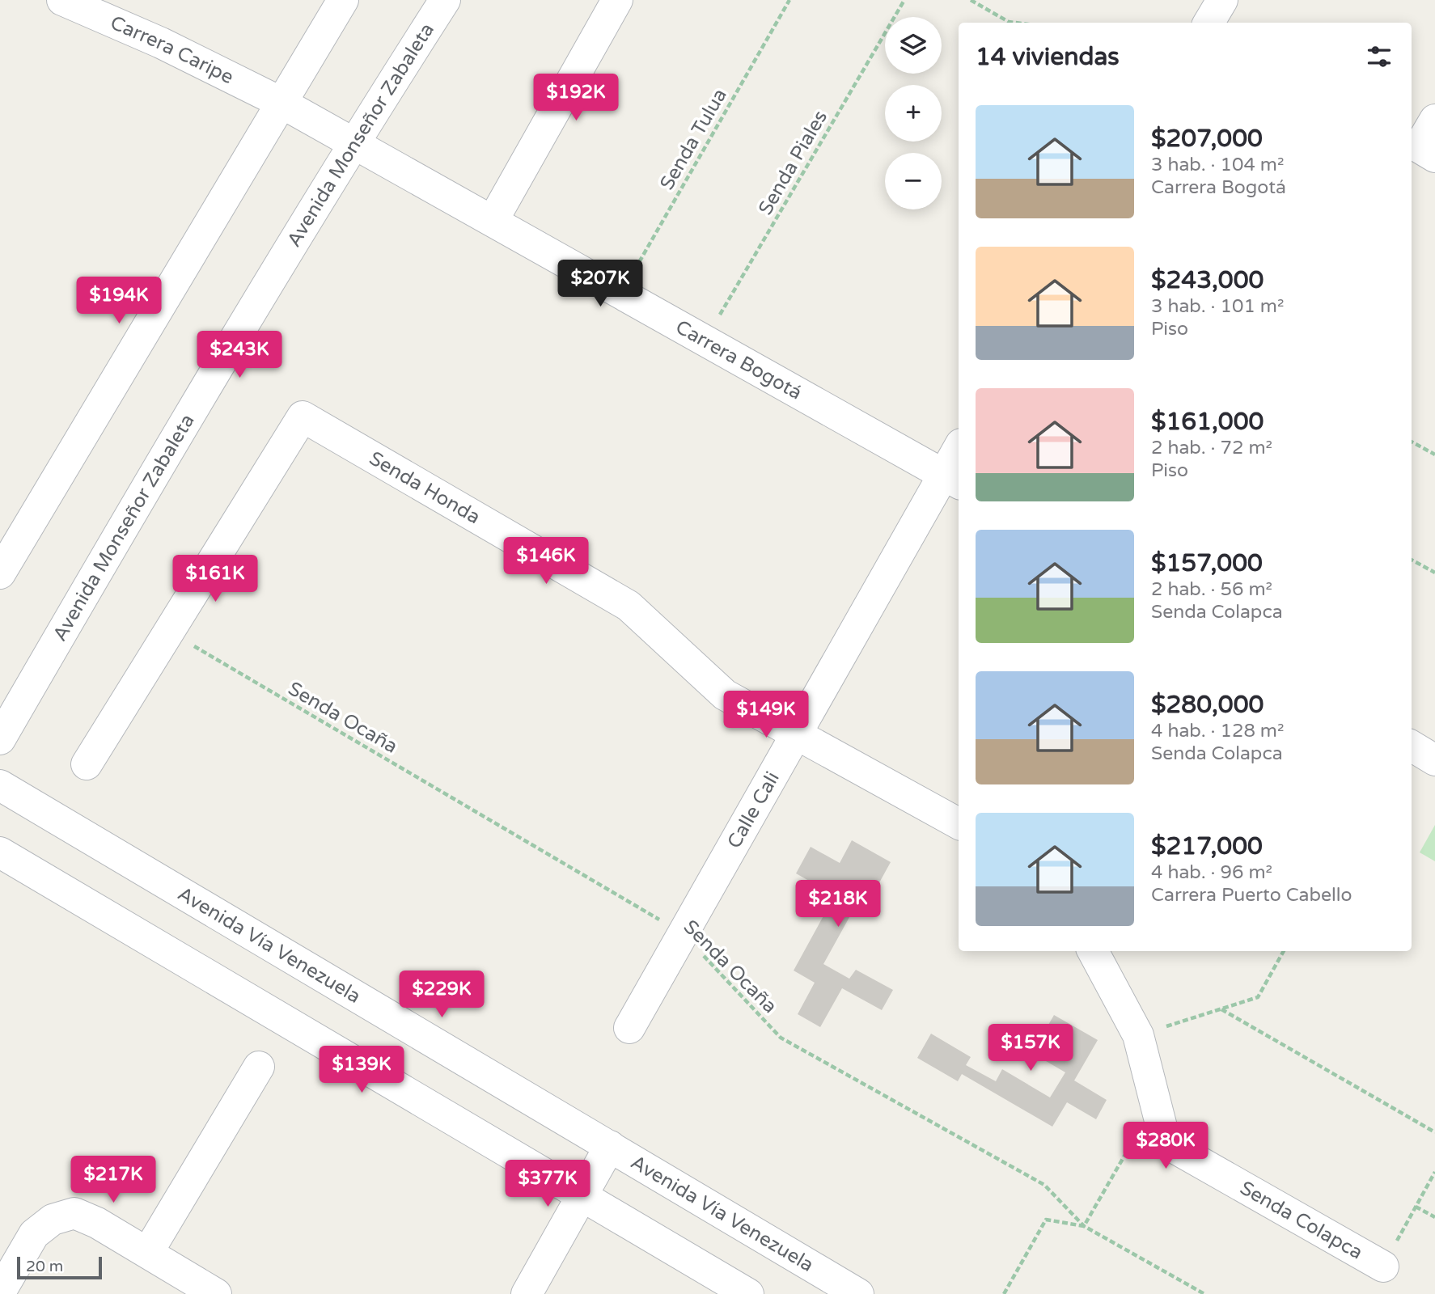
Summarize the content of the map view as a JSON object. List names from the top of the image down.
{
  "streets": {
    "street": [
      "Carrera Caripe",
      "Avenida Monseñor Zabaleta",
      "Carrera Bogotá",
      "Senda Honda",
      "Calle Cali",
      "Avenida Vía Venezuela",
      "Senda Colapca"
    ],
    "path": ["Senda Tulua", "Senda Piales", "Senda Ocaña"]
  },
  "crossings": [
    ["Carrera Caripe", "Carrera Bogotá"],
    ["Avenida Monseñor Zabaleta", "Carrera Bogotá"],
    ["Senda Tulua", "Carrera Bogotá"],
    ["Senda Piales", "Carrera Bogotá"],
    ["Carrera Bogotá", "Calle Cali"],
    ["Senda Honda", "Senda Ocaña"],
    ["Senda Honda", "Calle Cali"],
    ["Senda Ocaña", "Calle Cali"]
  ],
  "scale_bar": "20 m",
  "page": {
    "map_buttons": ["+", "−"],
    "heading": "14 viviendas",
    "price": [
      "$192K",
      "$207K",
      "$194K",
      "$243K",
      "$146K",
      "$161K",
      "$149K",
      "$218K",
      "$229K",
      "$157K",
      "$139K",
      "$280K",
      "$217K",
      "$377K"
    ],
    "list": [
      {
        "name": "$207,000",
        "note": "3 hab. · 104 m² · Carrera Bogotá"
      },
      {
        "name": "$243,000",
        "note": "3 hab. · 101 m² · Piso"
      },
      {
        "name": "$161,000",
        "note": "2 hab. · 72 m² · Piso"
      },
      {
        "name": "$157,000",
        "note": "2 hab. · 56 m² · Senda Colapca"
      },
      {
        "name": "$280,000",
        "note": "4 hab. · 128 m² · Senda Colapca"
      },
      {
        "name": "$217,000",
        "note": "4 hab. · 96 m² · Carrera Puerto Cabello"
      }
    ],
    "scale": "20 m"
  }
}
